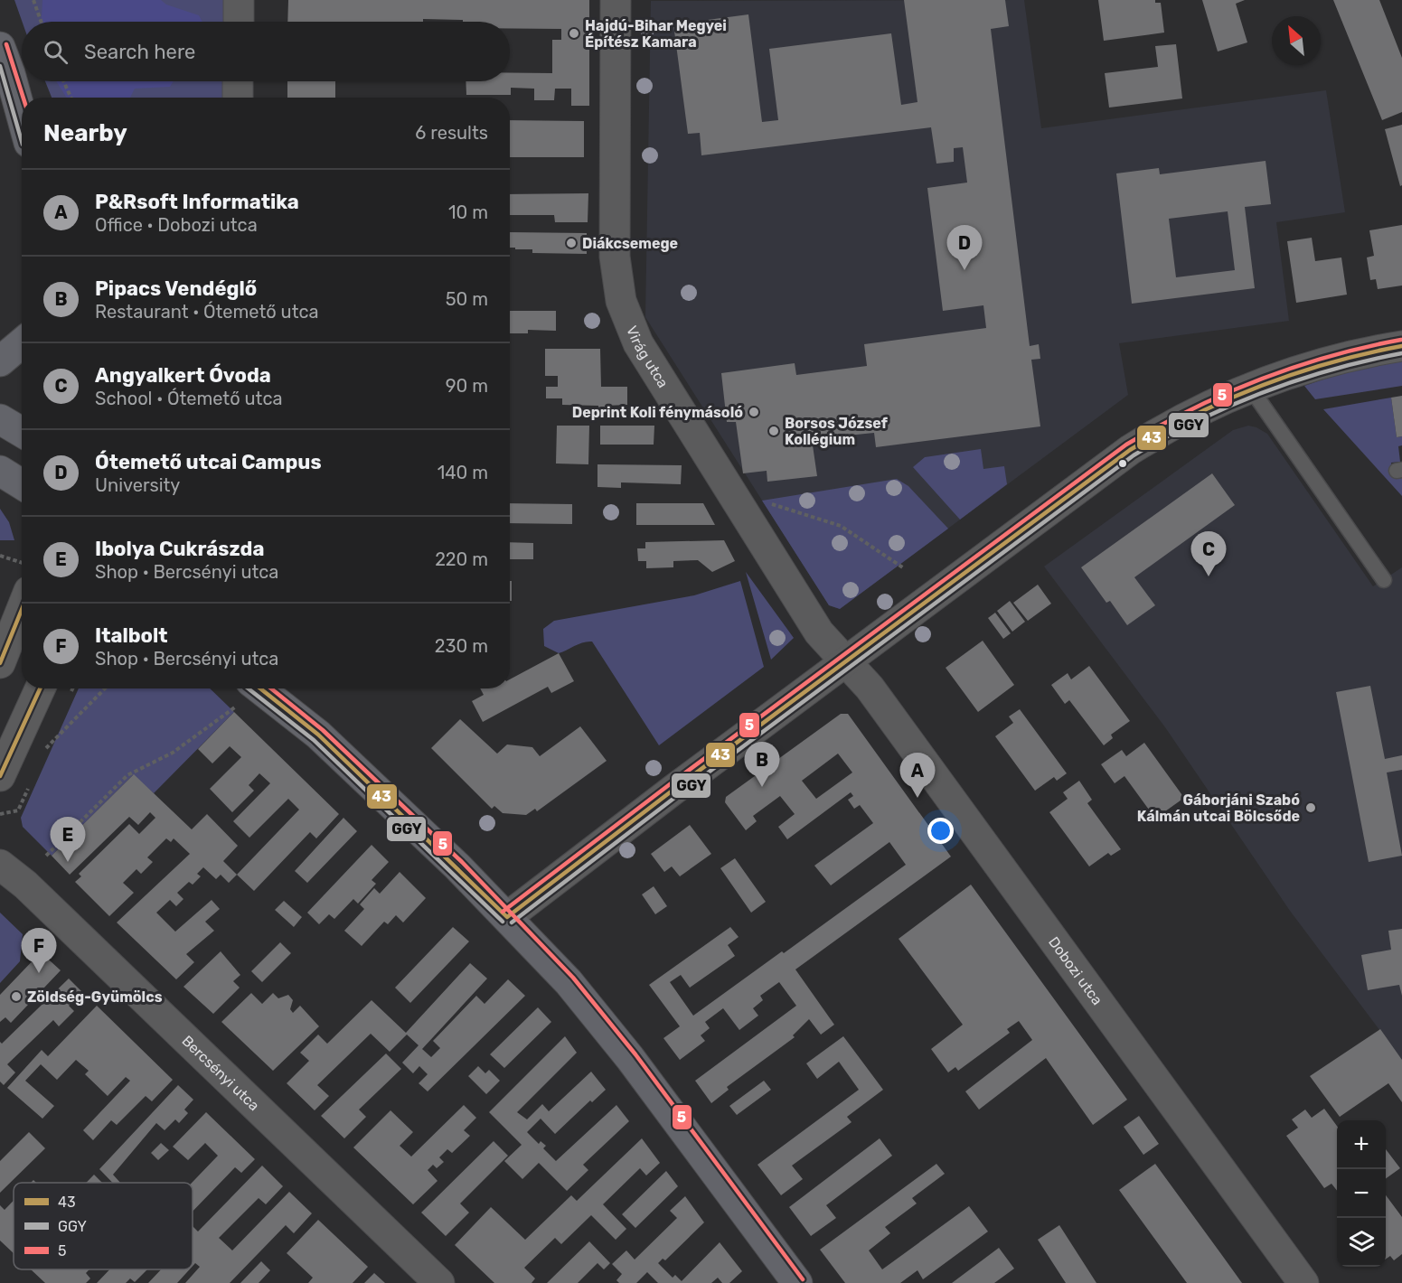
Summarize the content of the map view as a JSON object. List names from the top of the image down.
{
  "streets": {
    "street": ["Virág utca", "Dobozi utca", "Bercsényi utca"]
  },
  "crossings": [
    ["Virág utca", "Dobozi utca"]
  ],
  "places": [
    "Hajdú-Bihar Megyei Építész Kamara",
    "Diákcsemege",
    "Deprint Koli fénymásoló",
    "Borsos József Kollégium",
    "Gáborjáni Szabó Kálmán utcai Bölcsőde",
    "Zöldség-Gyümölcs"
  ],
  "lines": ["transit line 5", "transit line GGY", "transit line 43"],
  "legend": ["43", "GGY", "5"],
  "north": "top left",
  "page": {
    "search": "Search here",
    "heading": ["Nearby", "6 results"],
    "list": [
      {
        "mark": "A",
        "name": "P&Rsoft Informatika",
        "note": "Office · Dobozi utca",
        "value": "10 m"
      },
      {
        "mark": "B",
        "name": "Pipacs Vendéglő",
        "note": "Restaurant · Ótemető utca",
        "value": "50 m"
      },
      {
        "mark": "C",
        "name": "Angyalkert Óvoda",
        "note": "School · Ótemető utca",
        "value": "90 m"
      },
      {
        "mark": "D",
        "name": "Ótemető utcai Campus",
        "note": "University",
        "value": "140 m"
      },
      {
        "mark": "E",
        "name": "Ibolya Cukrászda",
        "note": "Shop · Bercsényi utca",
        "value": "220 m"
      },
      {
        "mark": "F",
        "name": "Italbolt",
        "note": "Shop · Bercsényi utca",
        "value": "230 m"
      }
    ],
    "pins": [
      "D",
      "C",
      "B",
      "A",
      "E",
      "F"
    ],
    "map_buttons": ["+", "−"]
  }
}
